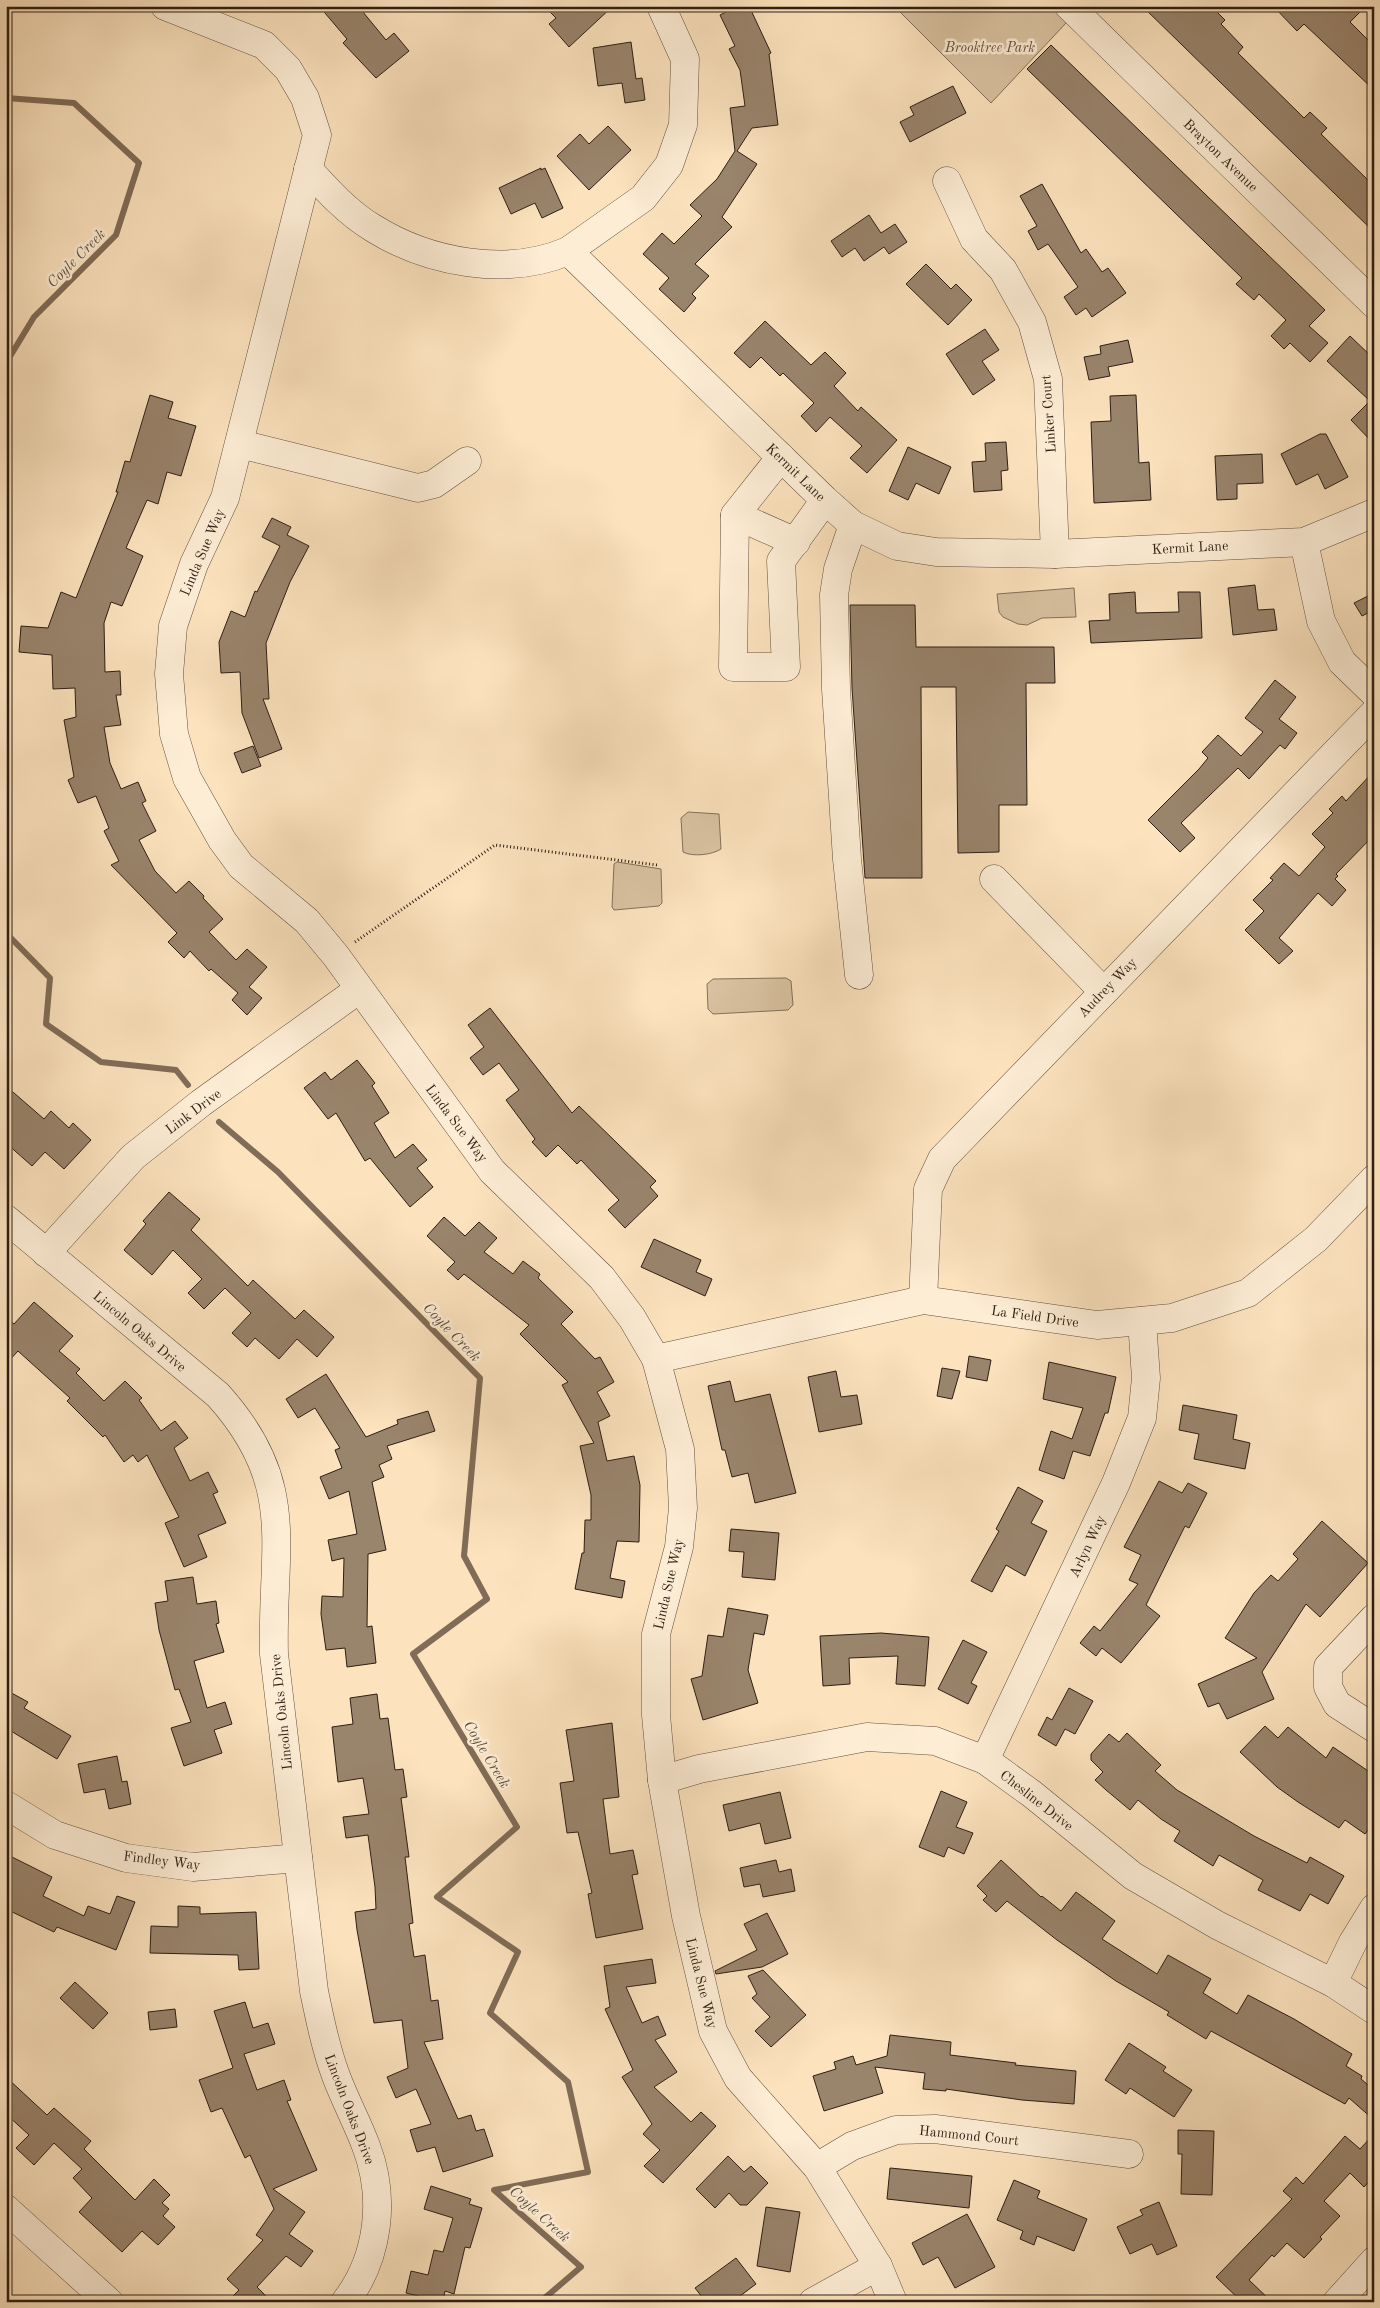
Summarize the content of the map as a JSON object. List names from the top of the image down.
{
  "streets": {
    "street": [
      "Brayton Avenue",
      "Linker Court",
      "Kermit Lane",
      "Linda Sue Way",
      "Audrey Way",
      "Link Drive",
      "La Field Drive",
      "Lincoln Oaks Drive",
      "Arlyn Way",
      "Chesline Drive",
      "Findley Way",
      "Hammond Court"
    ]
  },
  "crossings": [
    ["Linker Court", "Kermit Lane"],
    ["Linda Sue Way", "Link Drive"],
    ["Linda Sue Way", "La Field Drive"],
    ["Linda Sue Way", "Chesline Drive"],
    ["Linda Sue Way", "Hammond Court"],
    ["Audrey Way", "La Field Drive"],
    ["Link Drive", "Lincoln Oaks Drive"],
    ["La Field Drive", "Arlyn Way"],
    ["Lincoln Oaks Drive", "Findley Way"],
    ["Arlyn Way", "Chesline Drive"]
  ],
  "water": ["Coyle Creek"],
  "parks": ["Brooktree Park"]
}
